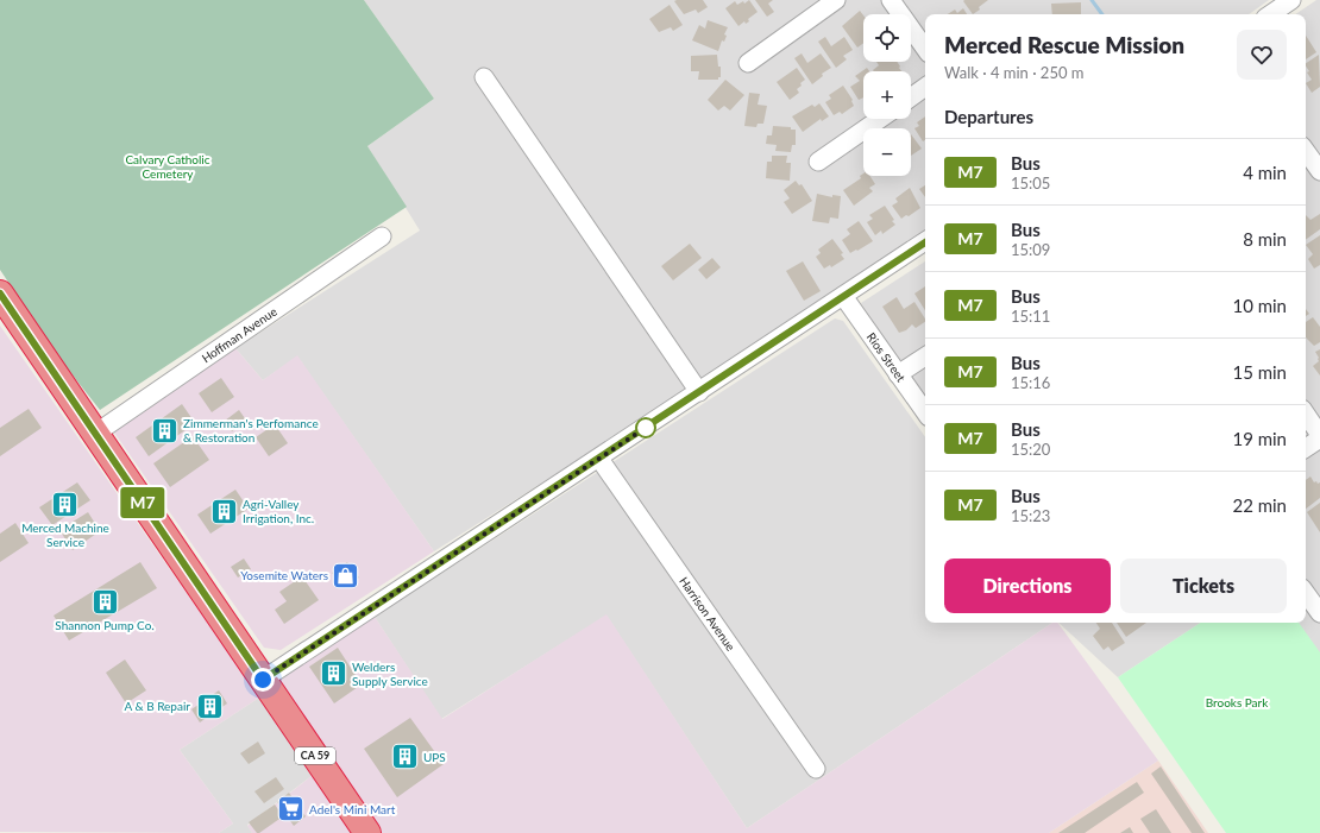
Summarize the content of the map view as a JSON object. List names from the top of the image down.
{
  "streets": {
    "highway": ["CA 59"],
    "street": ["Hoffman Avenue", "Rios Street", "Harrison Avenue"]
  },
  "crossings": [
    ["Hoffman Avenue", "CA 59"]
  ],
  "parks": ["Calvary Catholic Cemetery", "Brooks Park"],
  "places": {
    "building": [
      "Zimmerman's Perfomance & Restoration",
      "Merced Machine Service",
      "Agri-Valley Irrigation, Inc.",
      "Shannon Pump Co.",
      "Welders Supply Service",
      "A & B Repair",
      "UPS"
    ],
    "shop": ["Yosemite Waters"],
    "supermarket": ["Adel's Mini Mart"]
  },
  "lines": ["bus line M7"],
  "page": {
    "on_map": "M7",
    "map_buttons": ["+", "−"],
    "heading": [
      ["Merced Rescue Mission", "Walk · 4 min · 250 m"],
      "Departures"
    ],
    "list": [
      {
        "mark": "M7",
        "name": "Bus",
        "note": "15:05",
        "value": "4 min"
      },
      {
        "mark": "M7",
        "name": "Bus",
        "note": "15:09",
        "value": "8 min"
      },
      {
        "mark": "M7",
        "name": "Bus",
        "note": "15:11",
        "value": "10 min"
      },
      {
        "mark": "M7",
        "name": "Bus",
        "note": "15:16",
        "value": "15 min"
      },
      {
        "mark": "M7",
        "name": "Bus",
        "note": "15:20",
        "value": "19 min"
      },
      {
        "mark": "M7",
        "name": "Bus",
        "note": "15:23",
        "value": "22 min"
      }
    ],
    "buttons": ["Directions", "Tickets"]
  }
}
